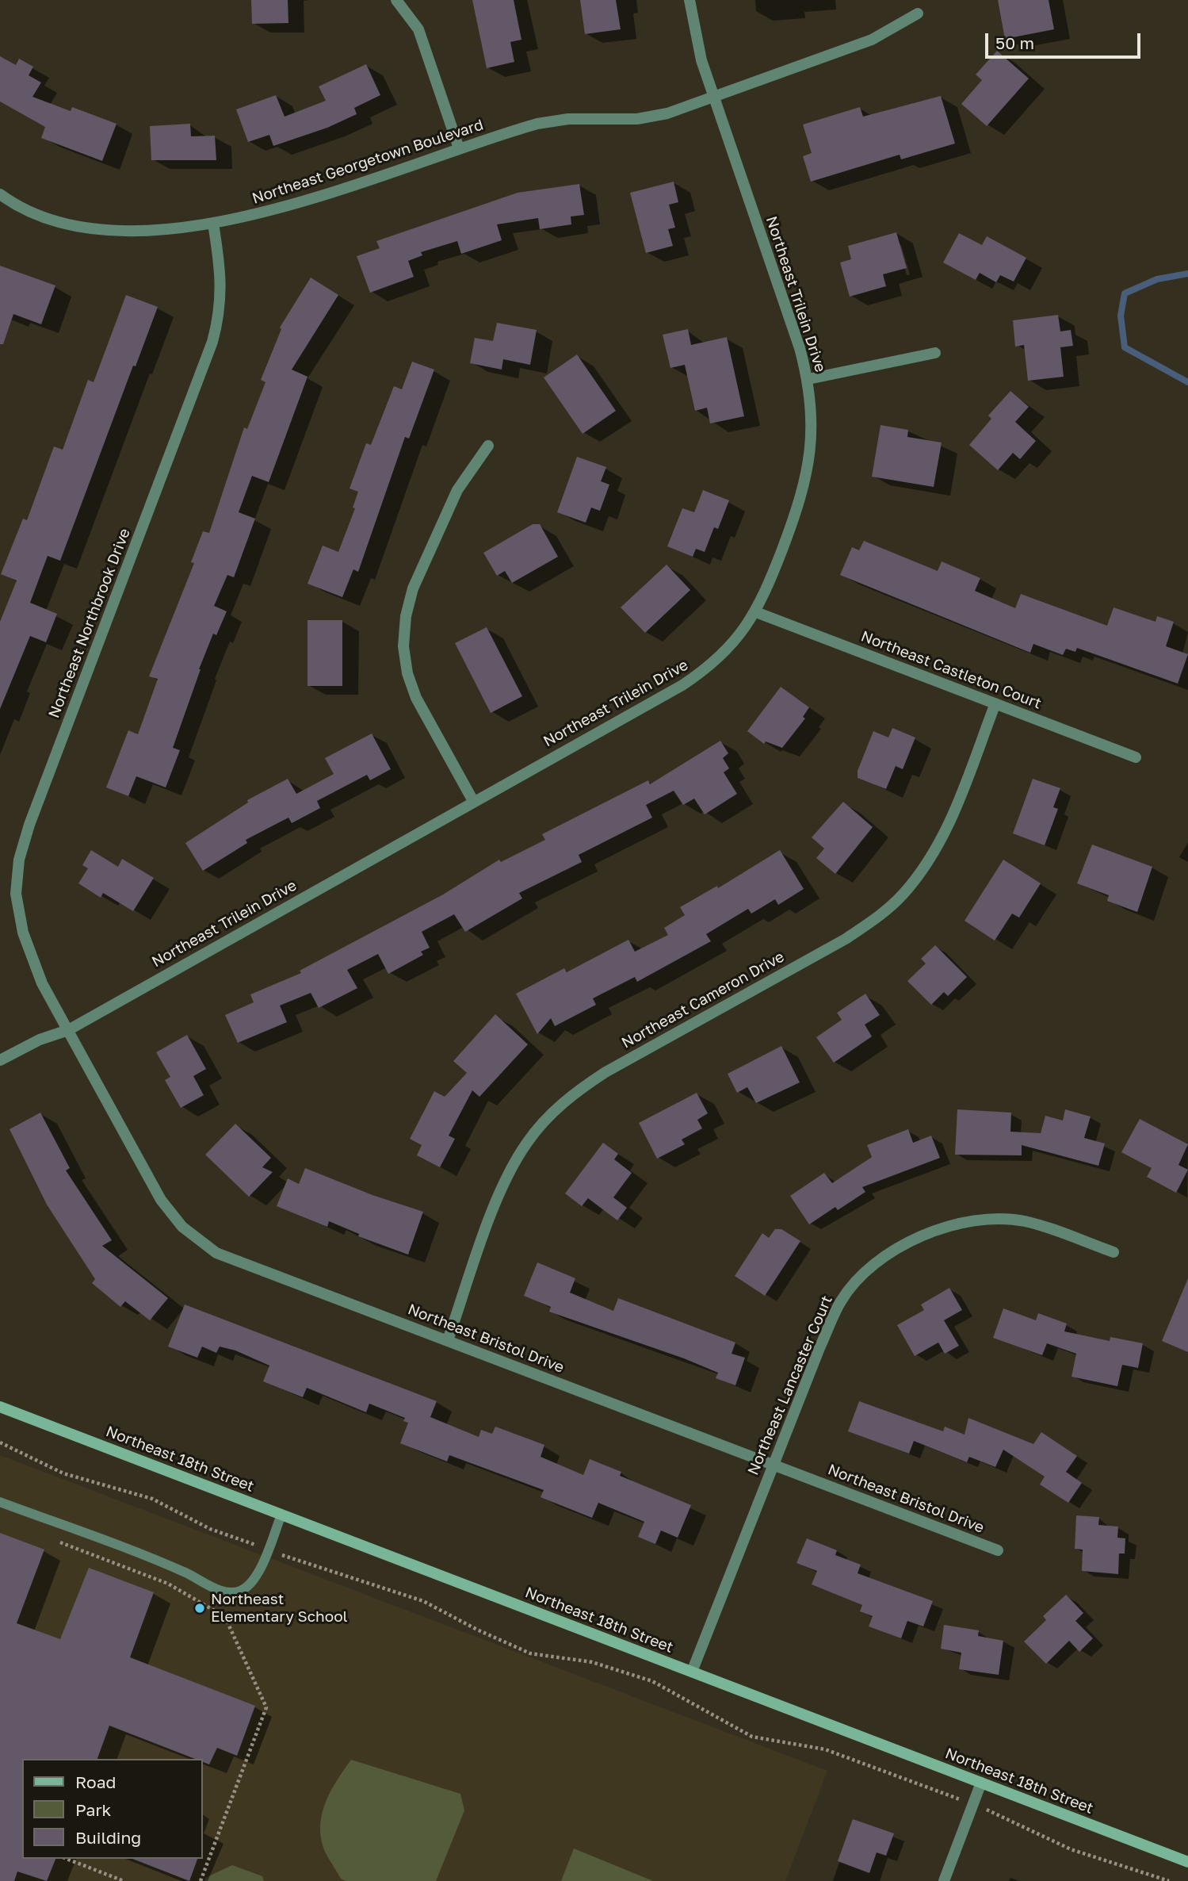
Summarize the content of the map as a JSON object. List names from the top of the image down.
{
  "streets": {
    "main road": ["Northeast 18th Street"],
    "street": [
      "Northeast Georgetown Boulevard",
      "Northeast Trilein Drive",
      "Northeast Northbrook Drive",
      "Northeast Castleton Court",
      "Northeast Cameron Drive",
      "Northeast Bristol Drive",
      "Northeast Lancaster Court"
    ]
  },
  "crossings": [
    ["Northeast Georgetown Boulevard", "Northeast Trilein Drive"],
    ["Northeast Georgetown Boulevard", "Northeast Northbrook Drive"],
    ["Northeast Trilein Drive", "Northeast Northbrook Drive"],
    ["Northeast Trilein Drive", "Northeast Castleton Court"],
    ["Northeast Trilein Drive", "Northeast Bristol Drive"],
    ["Northeast Northbrook Drive", "Northeast Bristol Drive"],
    ["Northeast Castleton Court", "Northeast Cameron Drive"],
    ["Northeast Cameron Drive", "Northeast Bristol Drive"],
    ["Northeast Bristol Drive", "Northeast Lancaster Court"],
    ["Northeast Lancaster Court", "Northeast 18th Street"]
  ],
  "places": ["Northeast Elementary School"],
  "legend": ["Road", "Park", "Building"],
  "scale_bar": "50 m"
}
